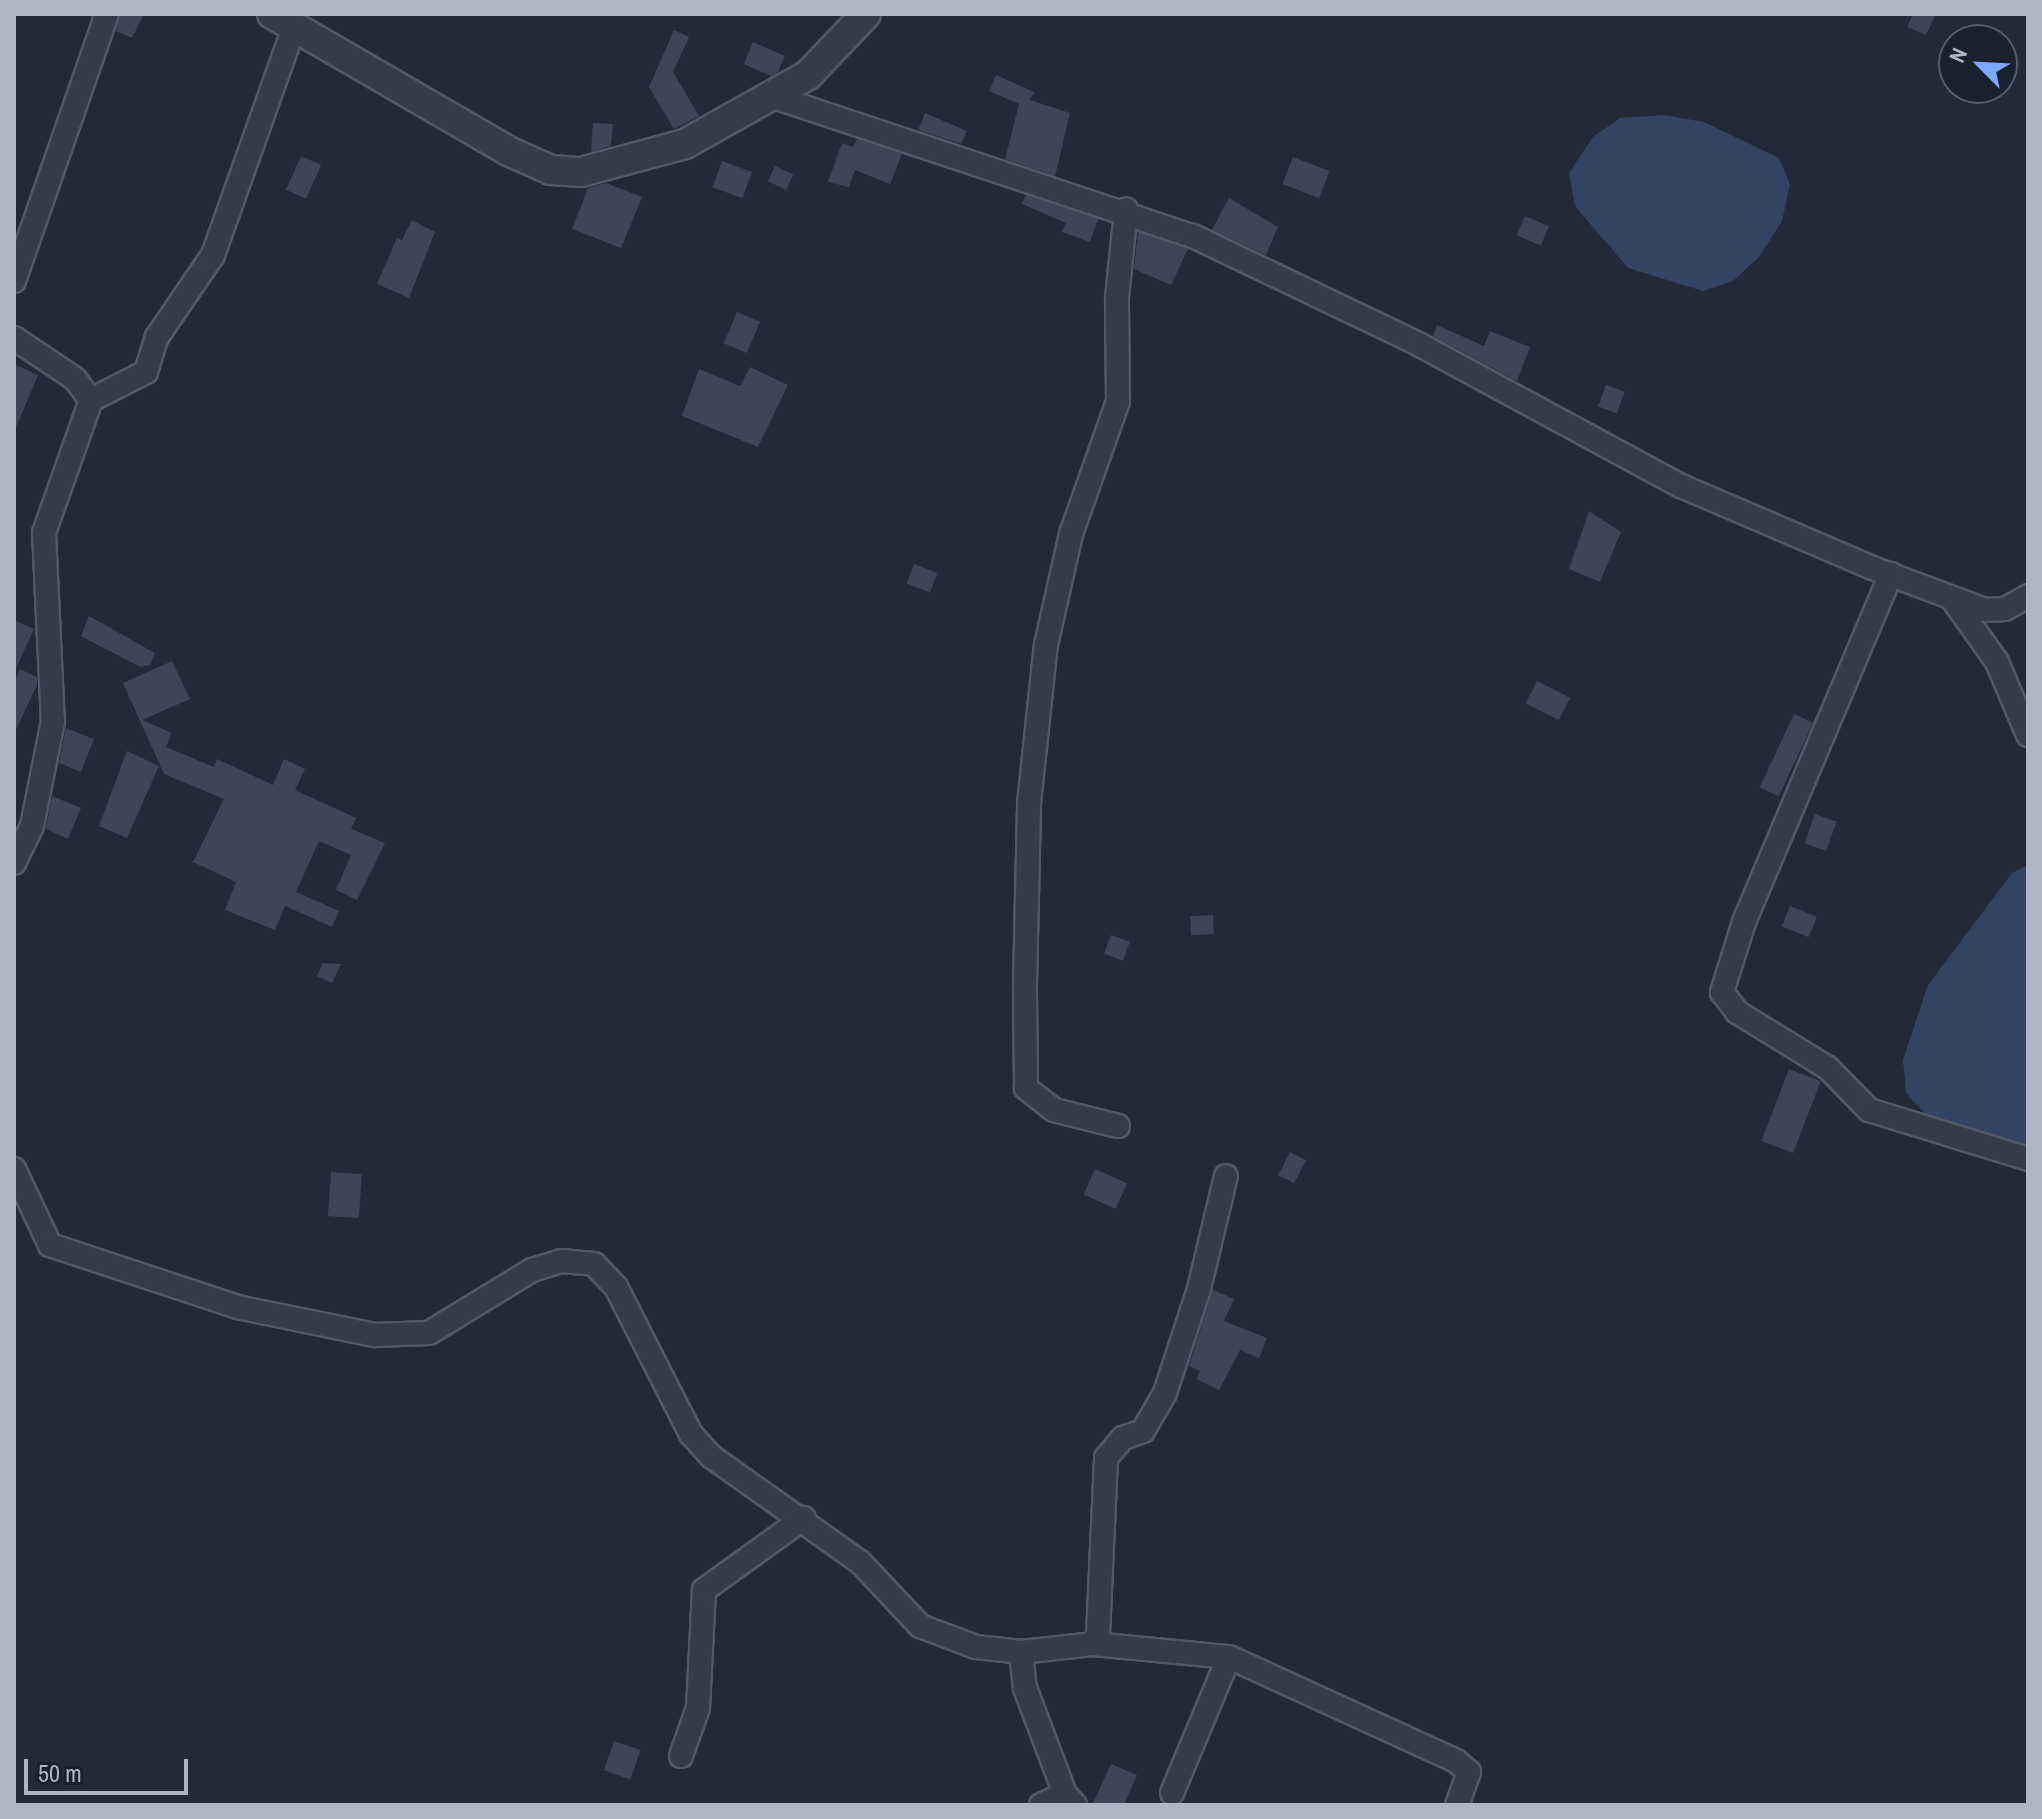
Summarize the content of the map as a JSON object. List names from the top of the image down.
{
  "scale_bar": "50 m",
  "north": "top left"
}
